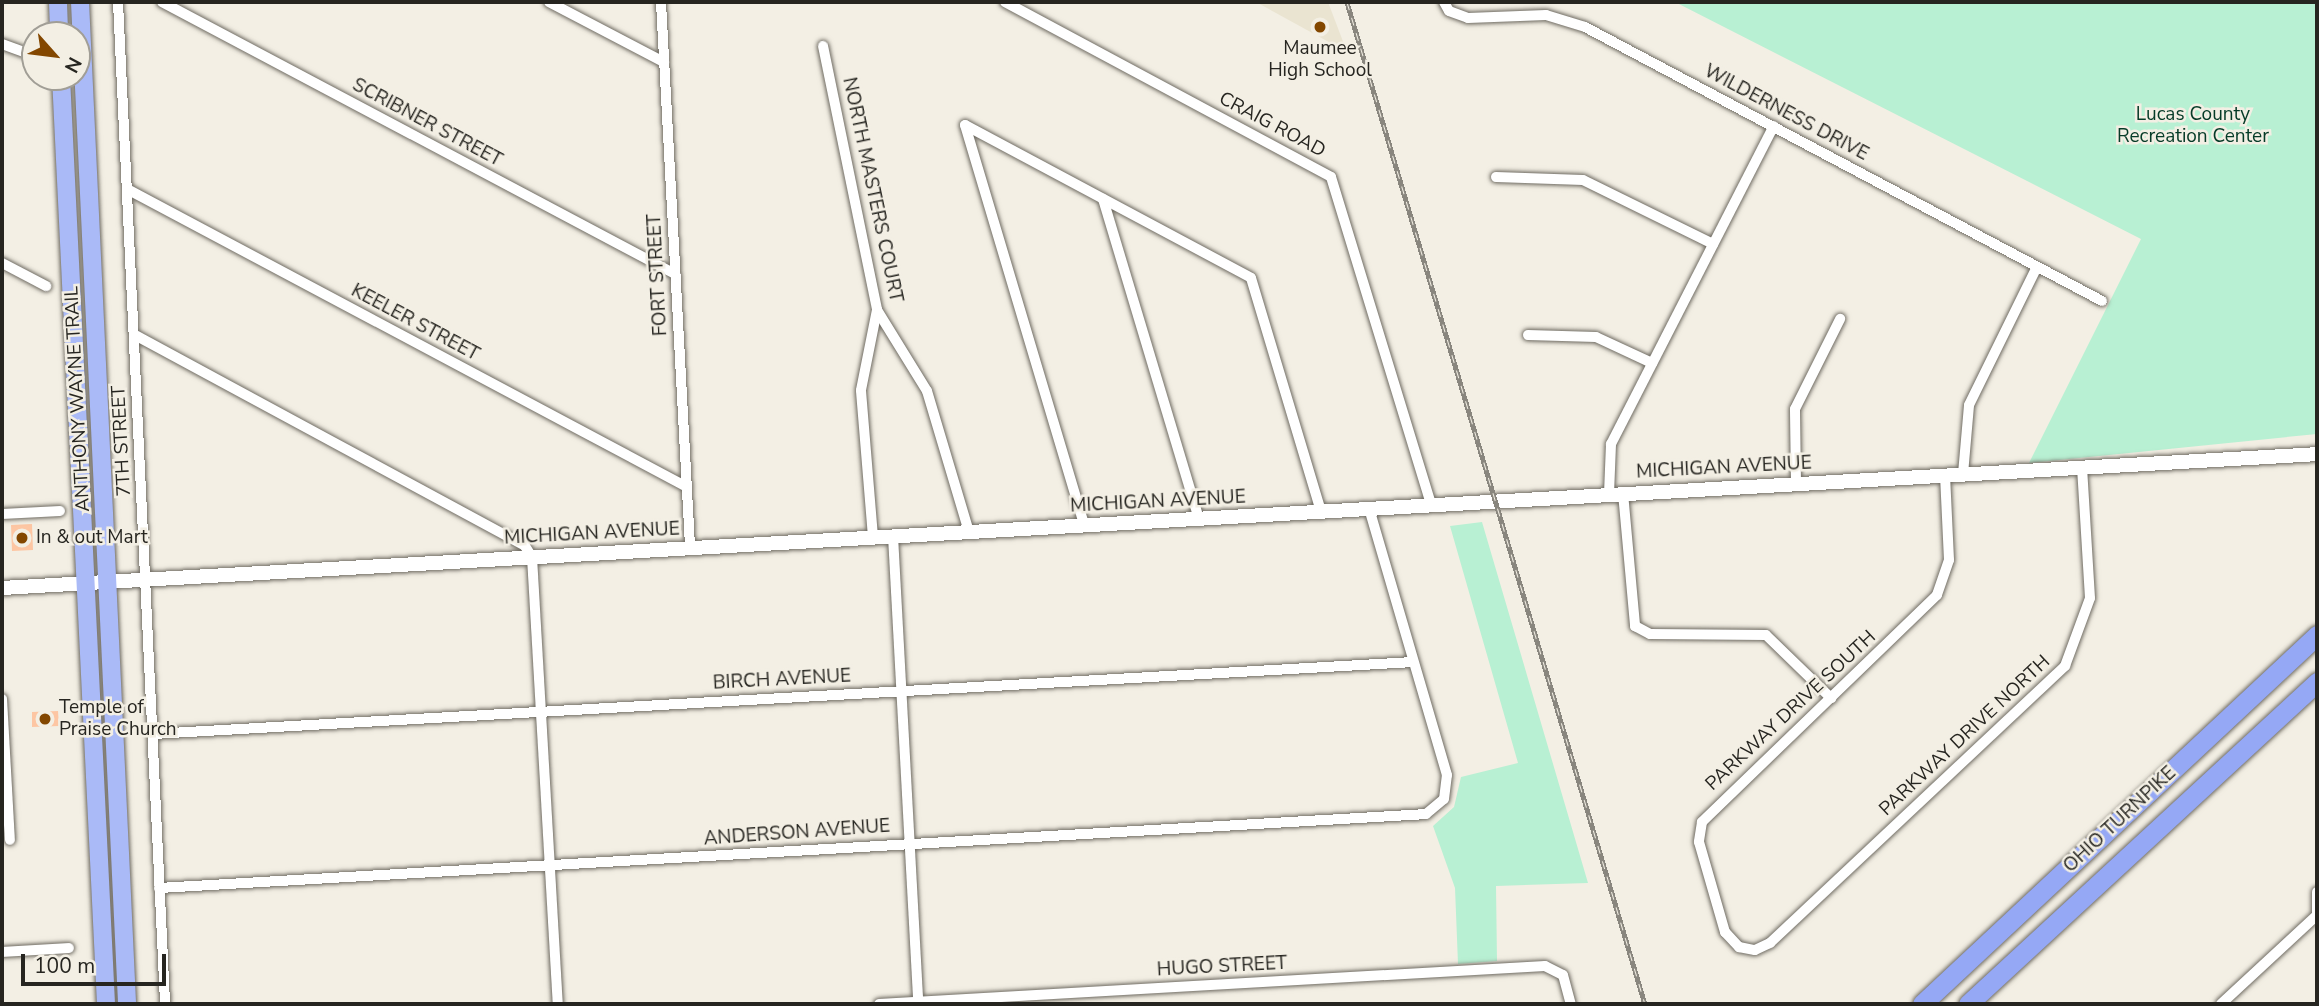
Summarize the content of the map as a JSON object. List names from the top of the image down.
{
  "streets": {
    "highway": ["ANTHONY WAYNE TRAIL", "OHIO TURNPIKE"],
    "street": [
      "WILDERNESS DRIVE",
      "SCRIBNER STREET",
      "CRAIG ROAD",
      "NORTH MASTERS COURT",
      "FORT STREET",
      "KEELER STREET",
      "7TH STREET",
      "MICHIGAN AVENUE",
      "BIRCH AVENUE",
      "PARKWAY DRIVE SOUTH",
      "PARKWAY DRIVE NORTH",
      "ANDERSON AVENUE",
      "HUGO STREET"
    ]
  },
  "crossings": [
    ["SCRIBNER STREET", "FORT STREET"],
    ["CRAIG ROAD", "MICHIGAN AVENUE"],
    ["NORTH MASTERS COURT", "MICHIGAN AVENUE"],
    ["FORT STREET", "KEELER STREET"],
    ["FORT STREET", "MICHIGAN AVENUE"],
    ["KEELER STREET", "7TH STREET"],
    ["ANTHONY WAYNE TRAIL", "MICHIGAN AVENUE"],
    ["7TH STREET", "MICHIGAN AVENUE"],
    ["7TH STREET", "BIRCH AVENUE"],
    ["7TH STREET", "ANDERSON AVENUE"],
    ["MICHIGAN AVENUE", "PARKWAY DRIVE SOUTH"],
    ["MICHIGAN AVENUE", "PARKWAY DRIVE NORTH"],
    ["BIRCH AVENUE", "ANDERSON AVENUE"],
    ["PARKWAY DRIVE SOUTH", "PARKWAY DRIVE NORTH"]
  ],
  "parks": ["Lucas County Recreation Center"],
  "places": ["Maumee High School", "In & out Mart", "Temple of Praise Church"],
  "scale_bar": "100 m",
  "north": "bottom right"
}
